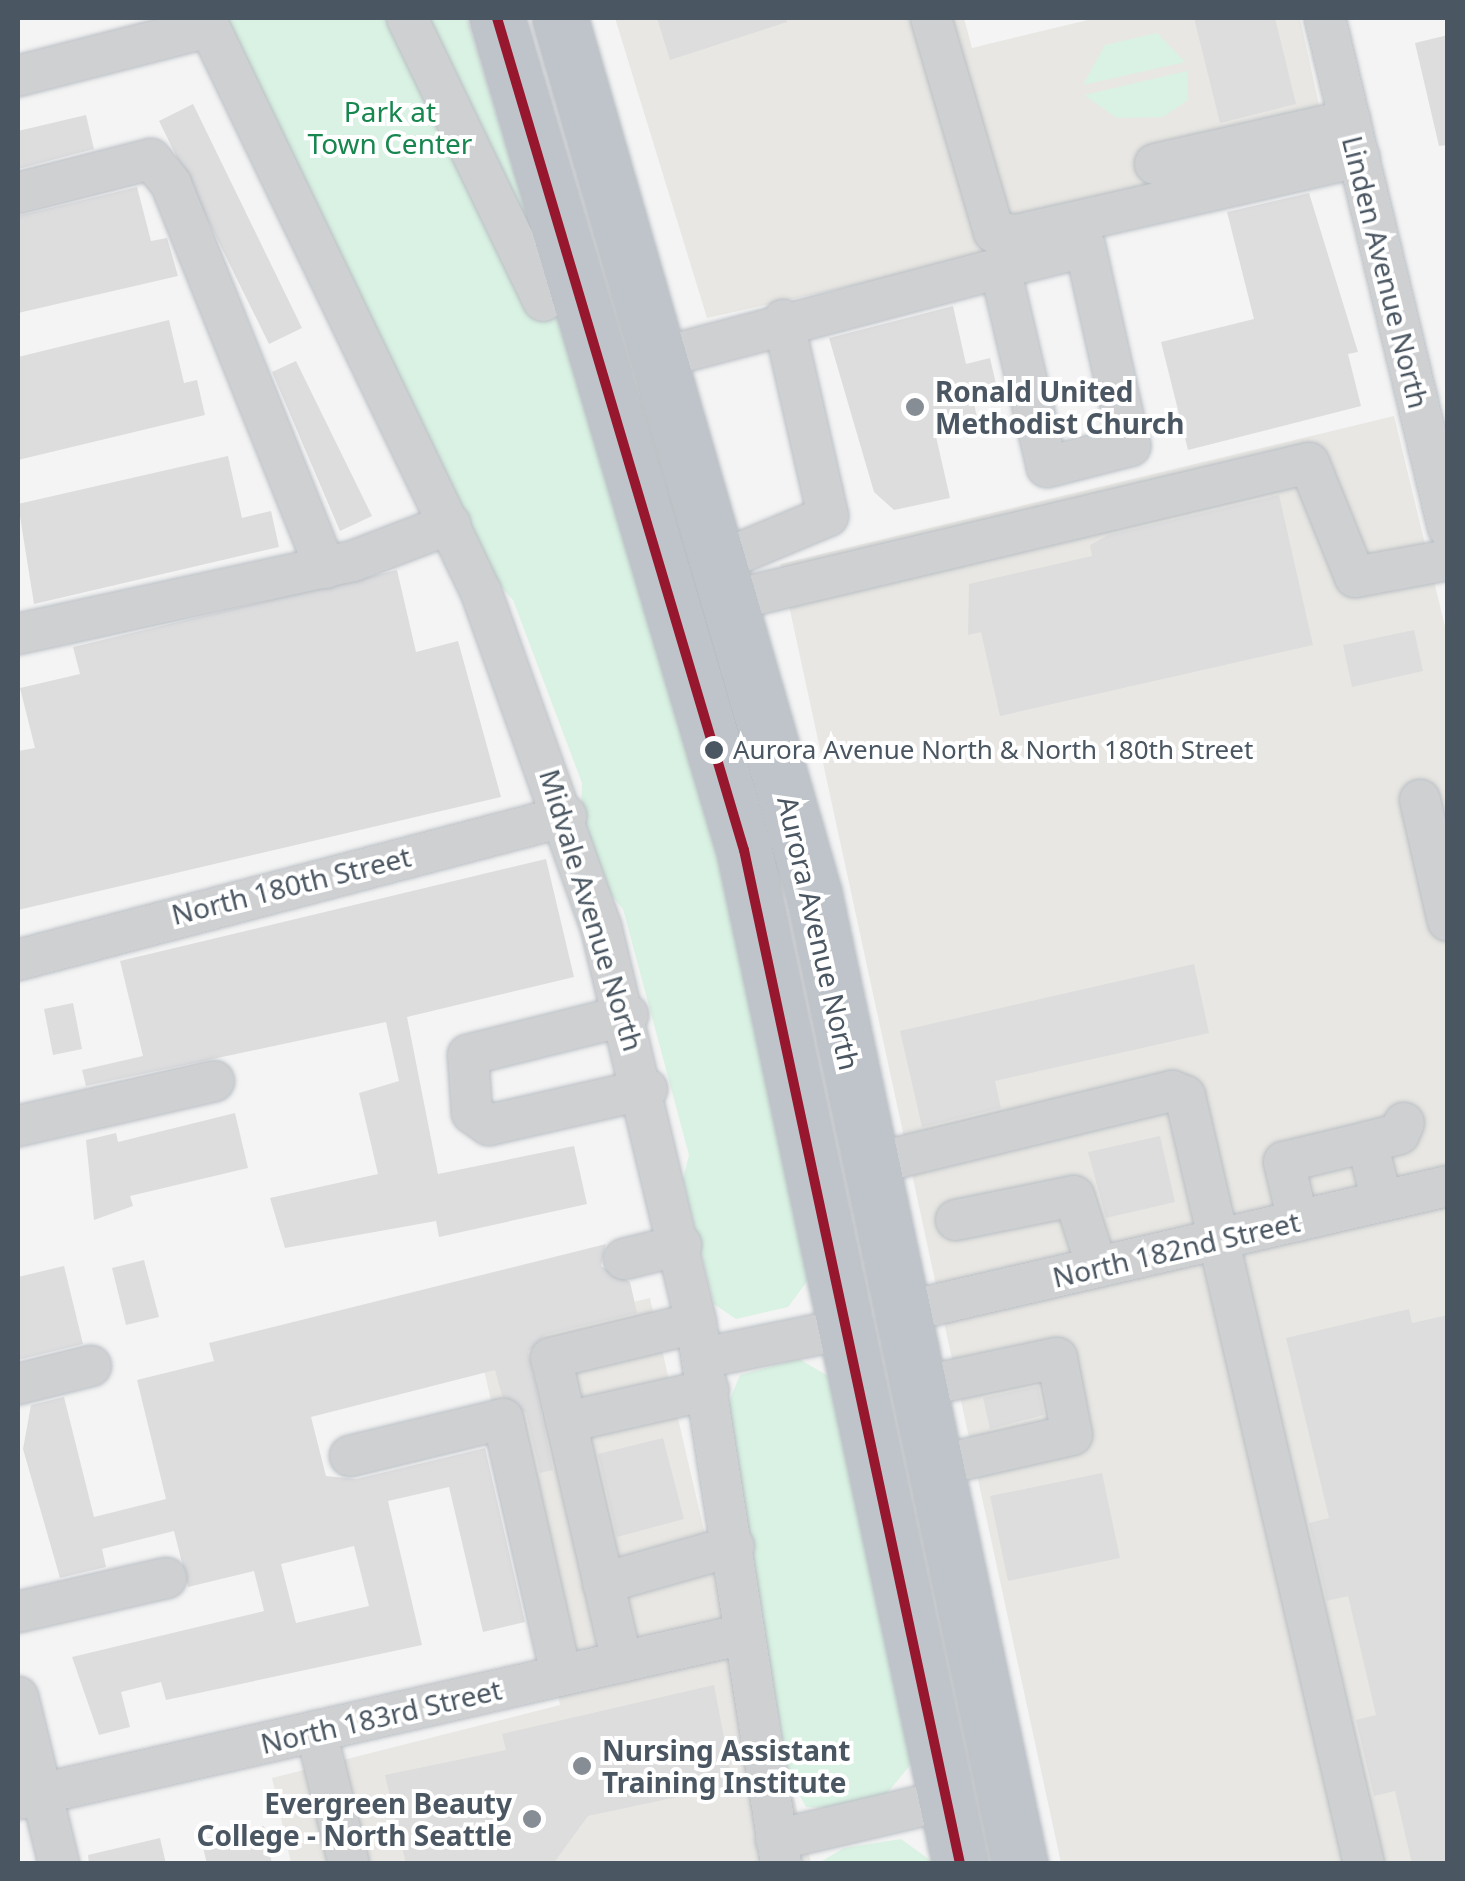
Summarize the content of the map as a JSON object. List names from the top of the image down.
{
  "streets": {
    "highway": ["Aurora Avenue North"],
    "street": [
      "Linden Avenue North",
      "North 180th Street",
      "Midvale Avenue North",
      "North 182nd Street",
      "North 183rd Street"
    ]
  },
  "crossings": [
    ["North 180th Street", "Midvale Avenue North"],
    ["Midvale Avenue North", "North 183rd Street"],
    ["Aurora Avenue North", "North 182nd Street"]
  ],
  "parks": ["Park at Town Center"],
  "places": [
    "Ronald United Methodist Church",
    "Aurora Avenue North & North 180th Street",
    "Nursing Assistant Training Institute",
    "Evergreen Beauty College - North Seattle"
  ]
}
